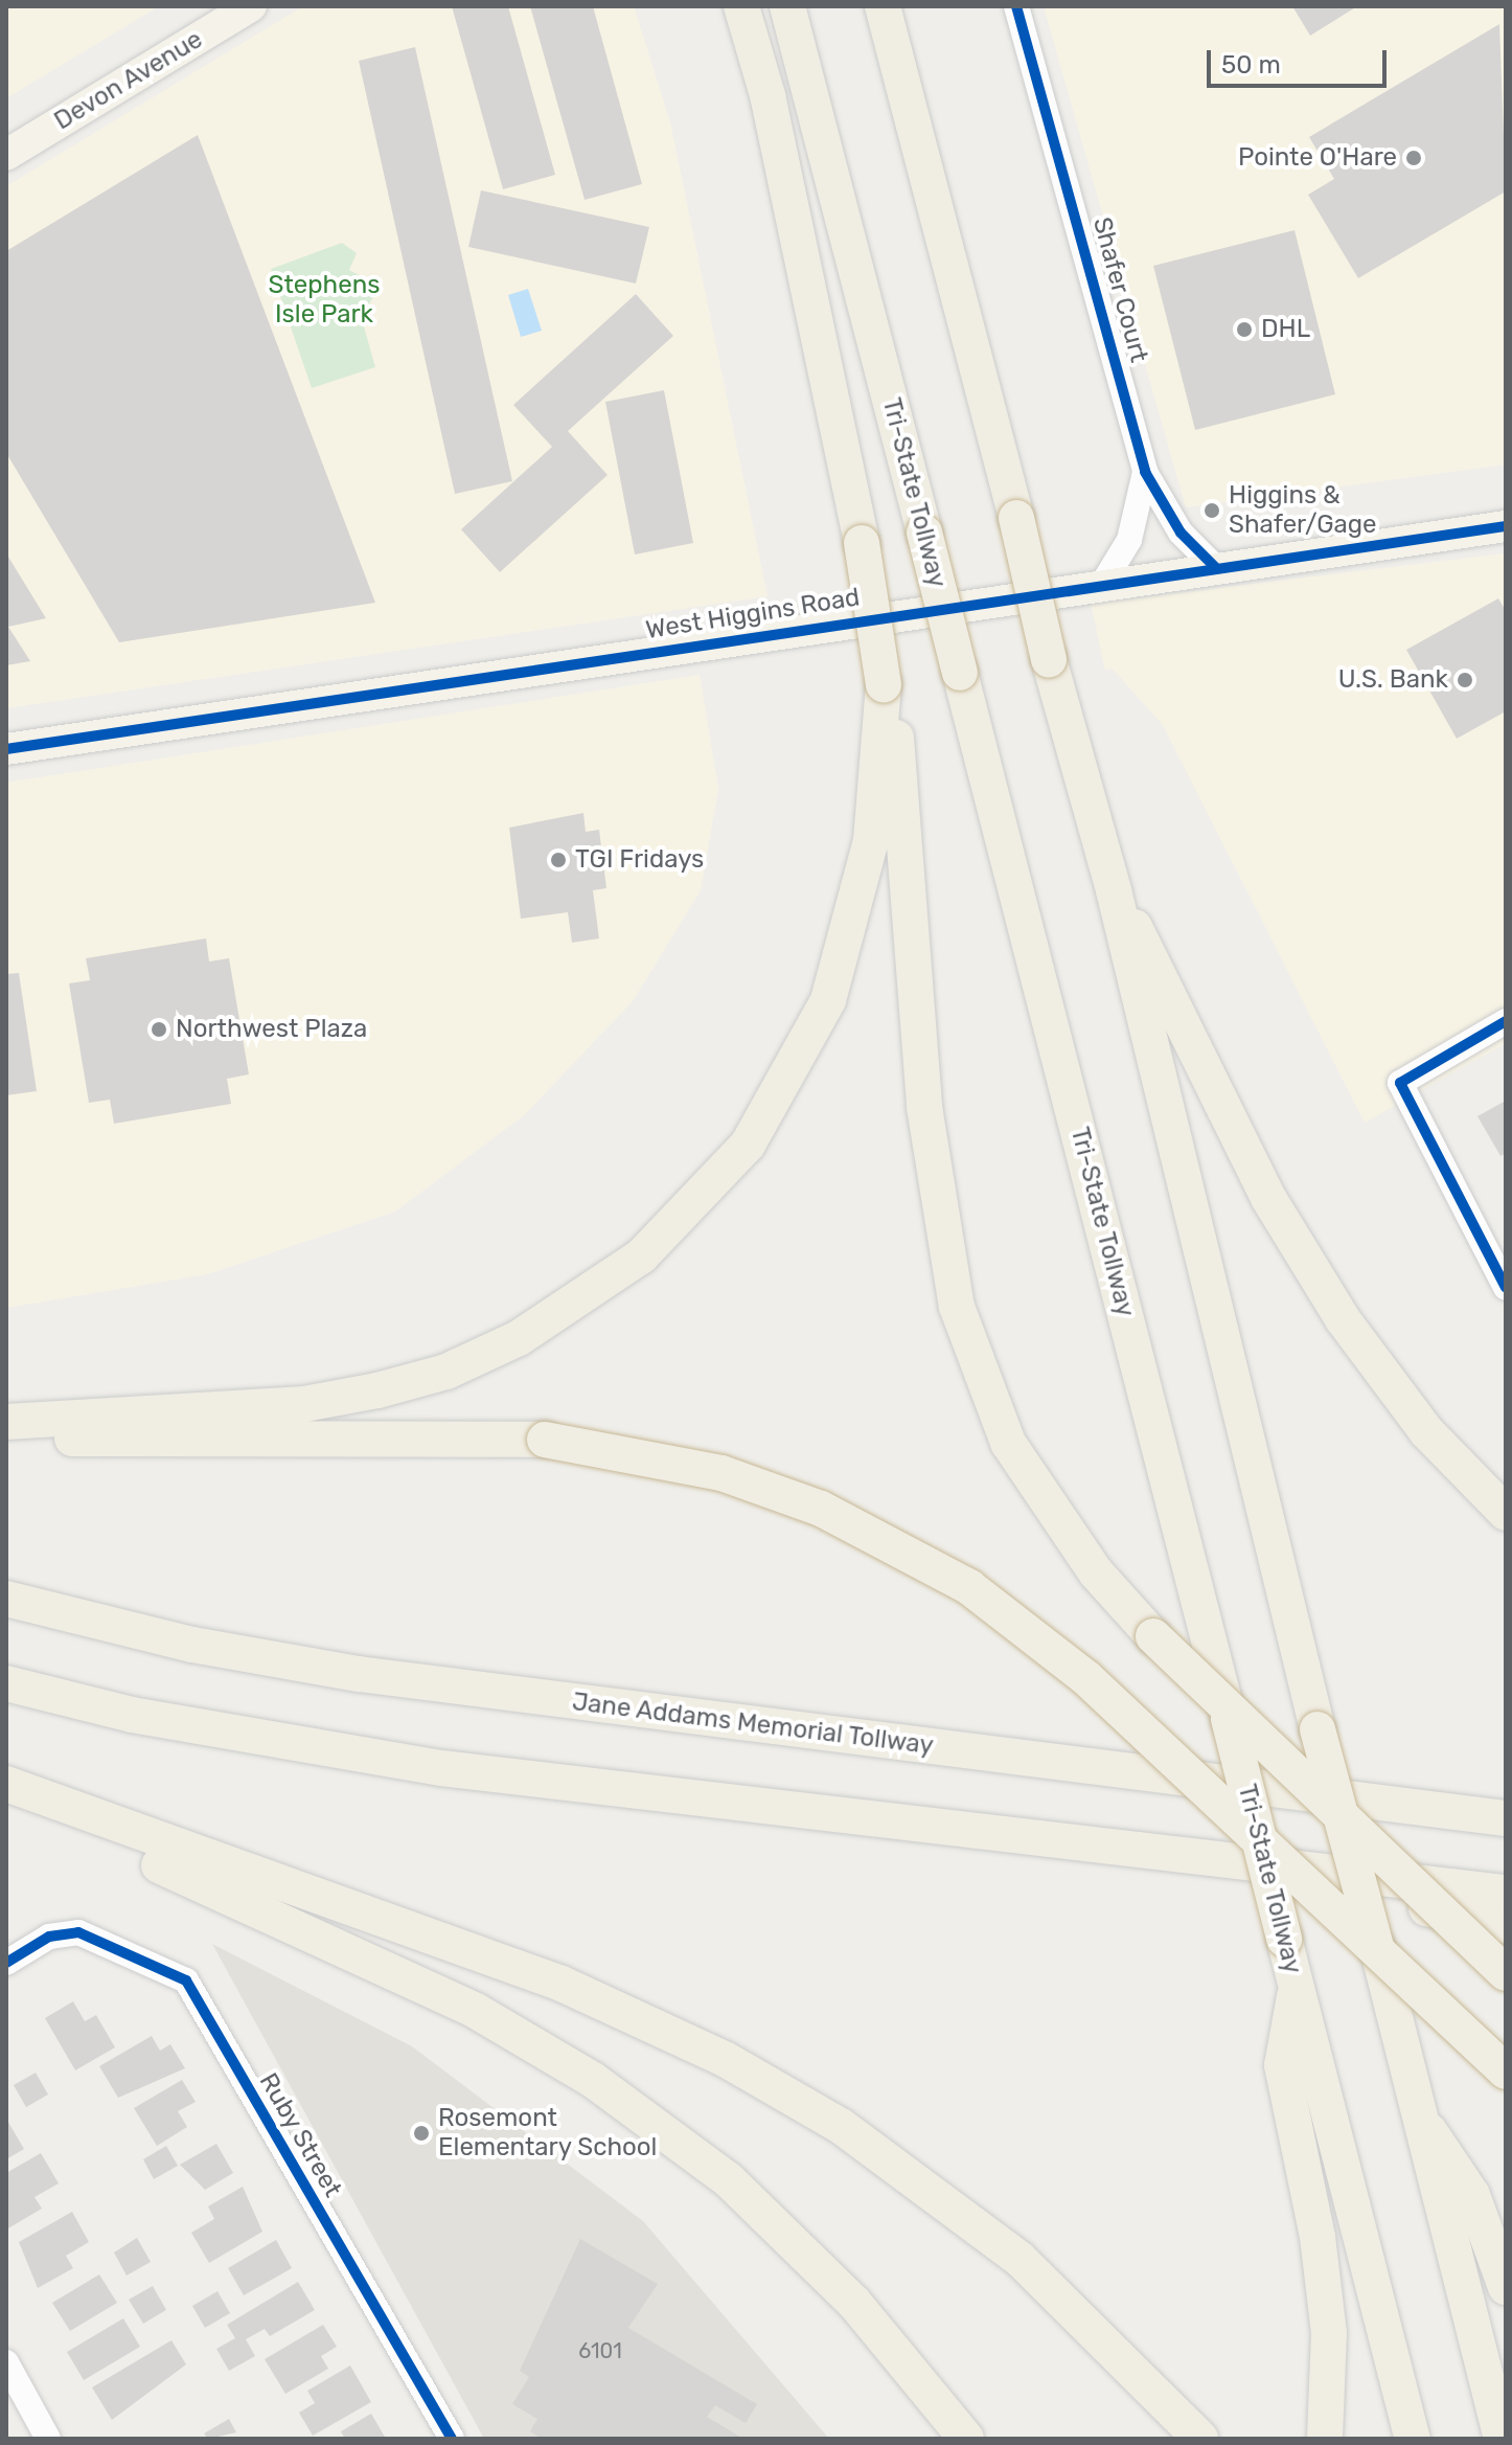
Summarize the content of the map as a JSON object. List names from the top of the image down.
{
  "streets": {
    "highway": ["Tri-State Tollway", "Jane Addams Memorial Tollway"],
    "main road": ["Devon Avenue", "West Higgins Road"],
    "street": ["Shafer Court", "Ruby Street"]
  },
  "crossings": [
    ["Shafer Court", "West Higgins Road"]
  ],
  "parks": ["Stephens Isle Park"],
  "places": [
    "Pointe O'Hare",
    "DHL",
    "Higgins & Shafer/Gage",
    "U.S. Bank",
    "TGI Fridays",
    "Northwest Plaza",
    "Rosemont Elementary School"
  ],
  "house_numbers": ["6101"],
  "scale_bar": "50 m"
}
